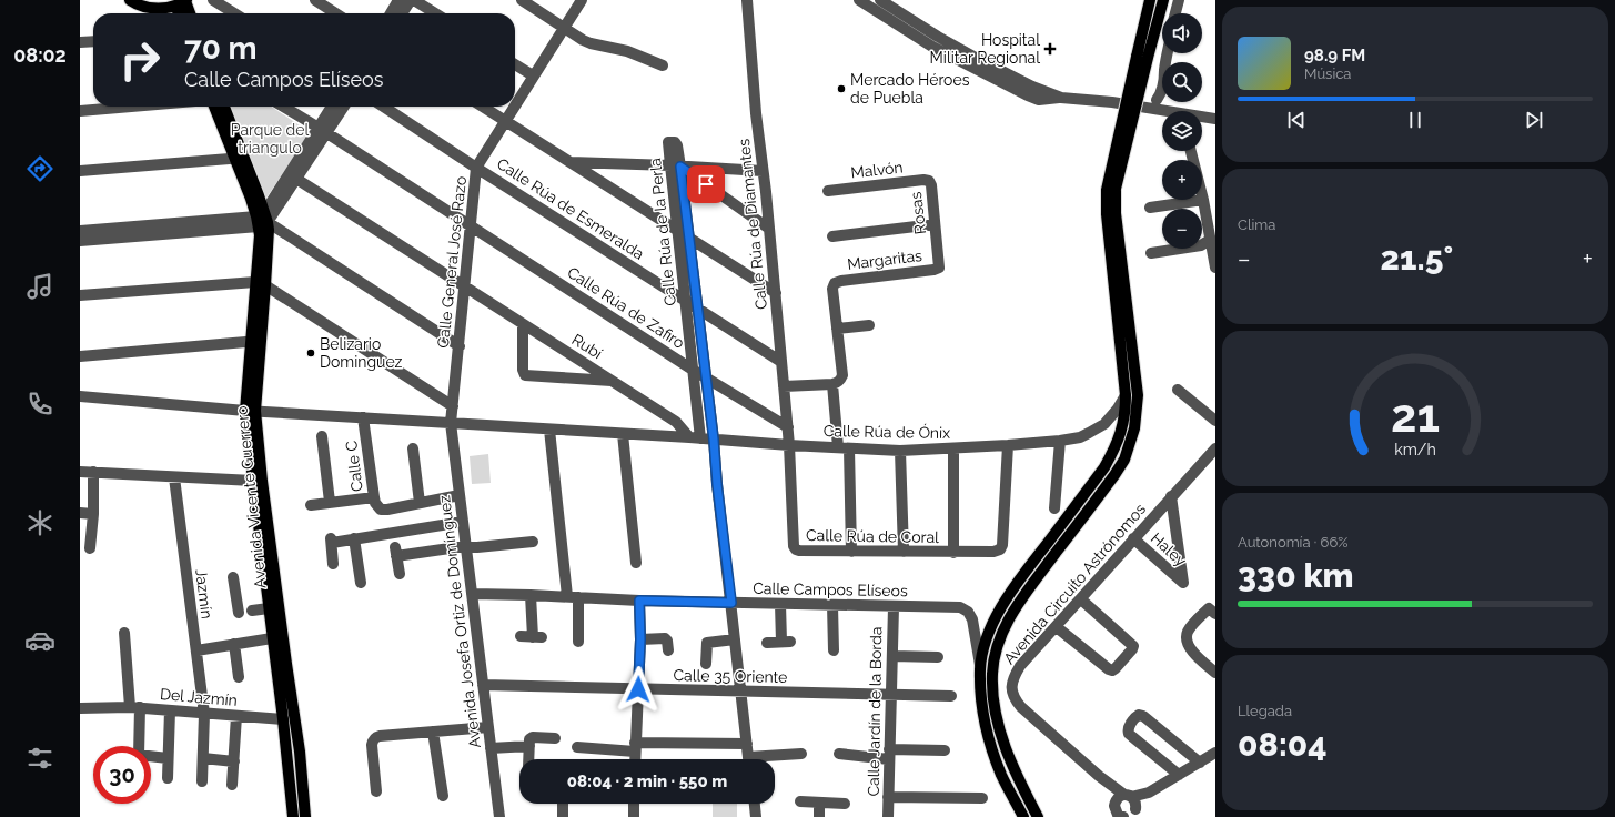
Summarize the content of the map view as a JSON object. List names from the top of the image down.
{
  "streets": {
    "main road": ["Avenida Vicente Guerrero"],
    "street": [
      "Malvón",
      "Calle Rúa de Esmeralda",
      "Rosas",
      "Calle Rúa de Diamantes",
      "Calle Rúa de la Perla",
      "Margaritas",
      "Calle General José Razo",
      "Calle Rúa de Zafiro",
      "Rubí",
      "Calle Rúa de Ónix",
      "Calle C",
      "Calle Rúa de Coral",
      "Haley",
      "Avenida Circuito Astrónomos",
      "Calle Campos Elíseos",
      "Jazmín",
      "Avenida Josefa Ortiz de Domínguez",
      "Calle 35 Oriente",
      "Del Jazmín",
      "Calle Jardín de la Borda"
    ]
  },
  "crossings": [
    ["Malvón", "Rosas"],
    ["Calle Rúa de Esmeralda", "Calle Rúa de Diamantes"],
    ["Calle Rúa de Esmeralda", "Calle Rúa de la Perla"],
    ["Calle Rúa de Esmeralda", "Calle General José Razo"],
    ["Rosas", "Margaritas"],
    ["Calle Rúa de Diamantes", "Calle Rúa de Zafiro"],
    ["Calle Rúa de Diamantes", "Calle Rúa de Ónix"],
    ["Calle Rúa de Diamantes", "Calle Rúa de Coral"],
    ["Calle Rúa de la Perla", "Calle Rúa de Zafiro"],
    ["Calle Rúa de la Perla", "Rubí"],
    ["Calle Rúa de la Perla", "Calle Rúa de Ónix"],
    ["Calle Rúa de la Perla", "Calle Campos Elíseos"],
    ["Calle Rúa de la Perla", "Calle 35 Oriente"],
    ["Calle General José Razo", "Calle Rúa de Zafiro"],
    ["Calle General José Razo", "Rubí"],
    ["Calle General José Razo", "Calle Rúa de Ónix"],
    ["Calle General José Razo", "Avenida Josefa Ortiz de Domínguez"],
    ["Rubí", "Calle Rúa de Ónix"],
    ["Calle Rúa de Ónix", "Calle C"],
    ["Calle Rúa de Ónix", "Avenida Vicente Guerrero"],
    ["Calle Rúa de Ónix", "Calle Rúa de Coral"],
    ["Calle Rúa de Ónix", "Avenida Josefa Ortiz de Domínguez"],
    ["Avenida Vicente Guerrero", "Del Jazmín"],
    ["Haley", "Avenida Circuito Astrónomos"],
    ["Calle Campos Elíseos", "Avenida Josefa Ortiz de Domínguez"],
    ["Calle Campos Elíseos", "Calle Jardín de la Borda"],
    ["Jazmín", "Del Jazmín"],
    ["Avenida Josefa Ortiz de Domínguez", "Calle 35 Oriente"],
    ["Calle 35 Oriente", "Calle Jardín de la Borda"]
  ],
  "parks": ["Parque del triangulo"],
  "places": {
    "health": ["Hospital Militar Regional"],
    "other": ["Mercado Héroes de Puebla", "Belizario Dominguez"]
  },
  "page": {
    "tabs": "08:02",
    "map_buttons": ["+", "−"],
    "turn": ["70 m", "Calle Campos Elíseos"],
    "song": ["98.9 FM", "Música"],
    "tile": [
      "Clima",
      ["Autonomía · 66%", "330 km"],
      ["Llegada", "08:04"]
    ],
    "heat": ["−", "21.5°", "+"],
    "limit": "30",
    "trip": "08:04 · 2 min · 550 m",
    "gauge": ["21", "km/h"]
  }
}
